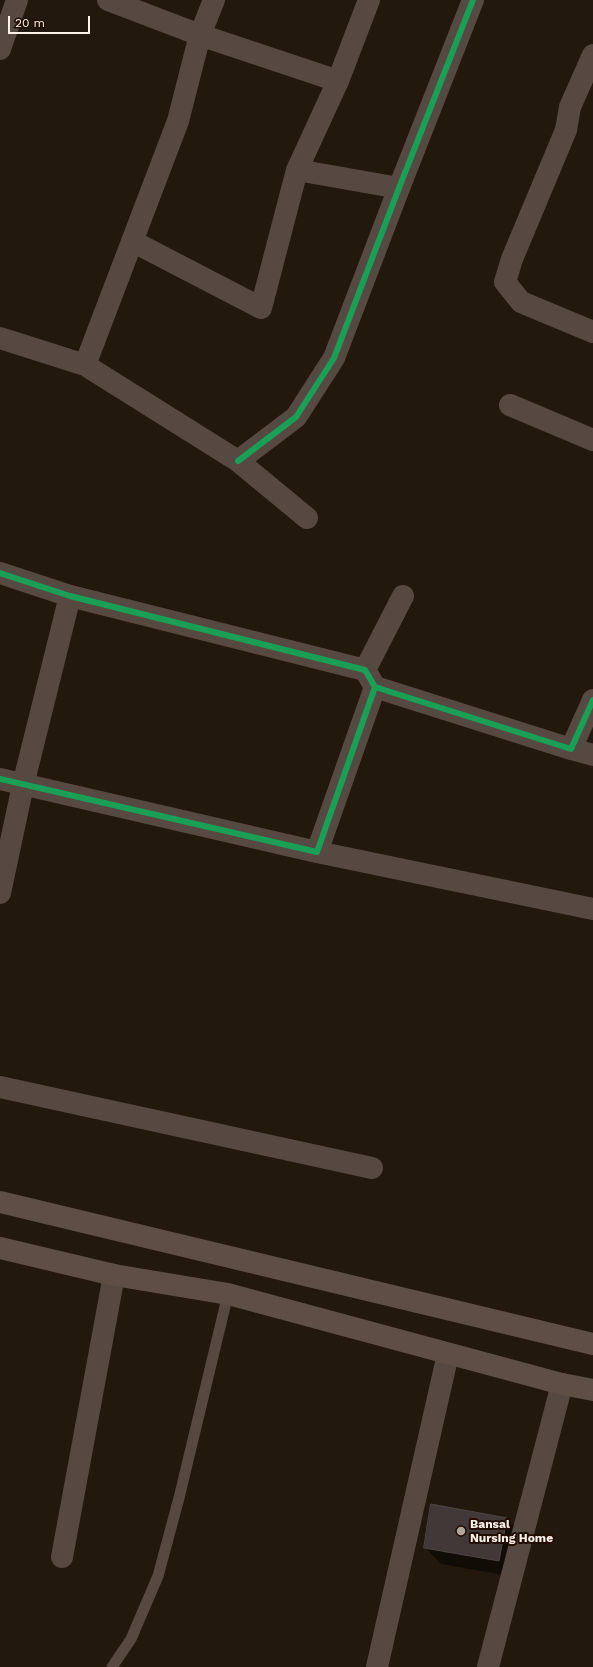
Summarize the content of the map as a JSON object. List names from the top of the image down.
{
  "places": ["Bansal Nursing Home"],
  "scale_bar": "20 m"
}
